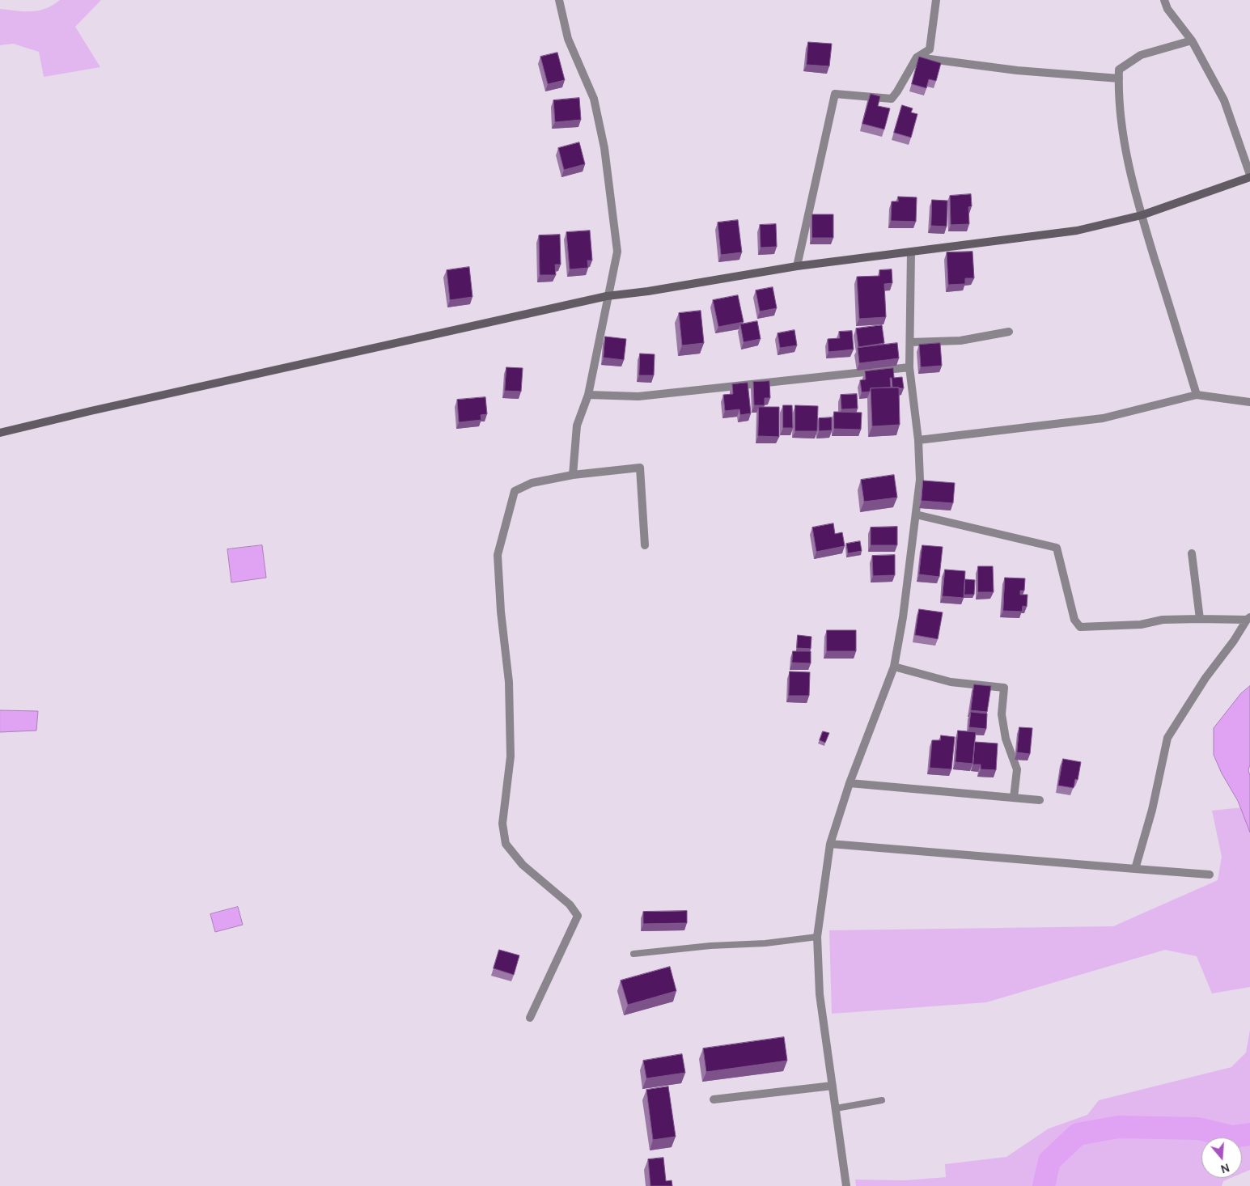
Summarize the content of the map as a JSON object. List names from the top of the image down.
{
  "north": "bottom"
}
